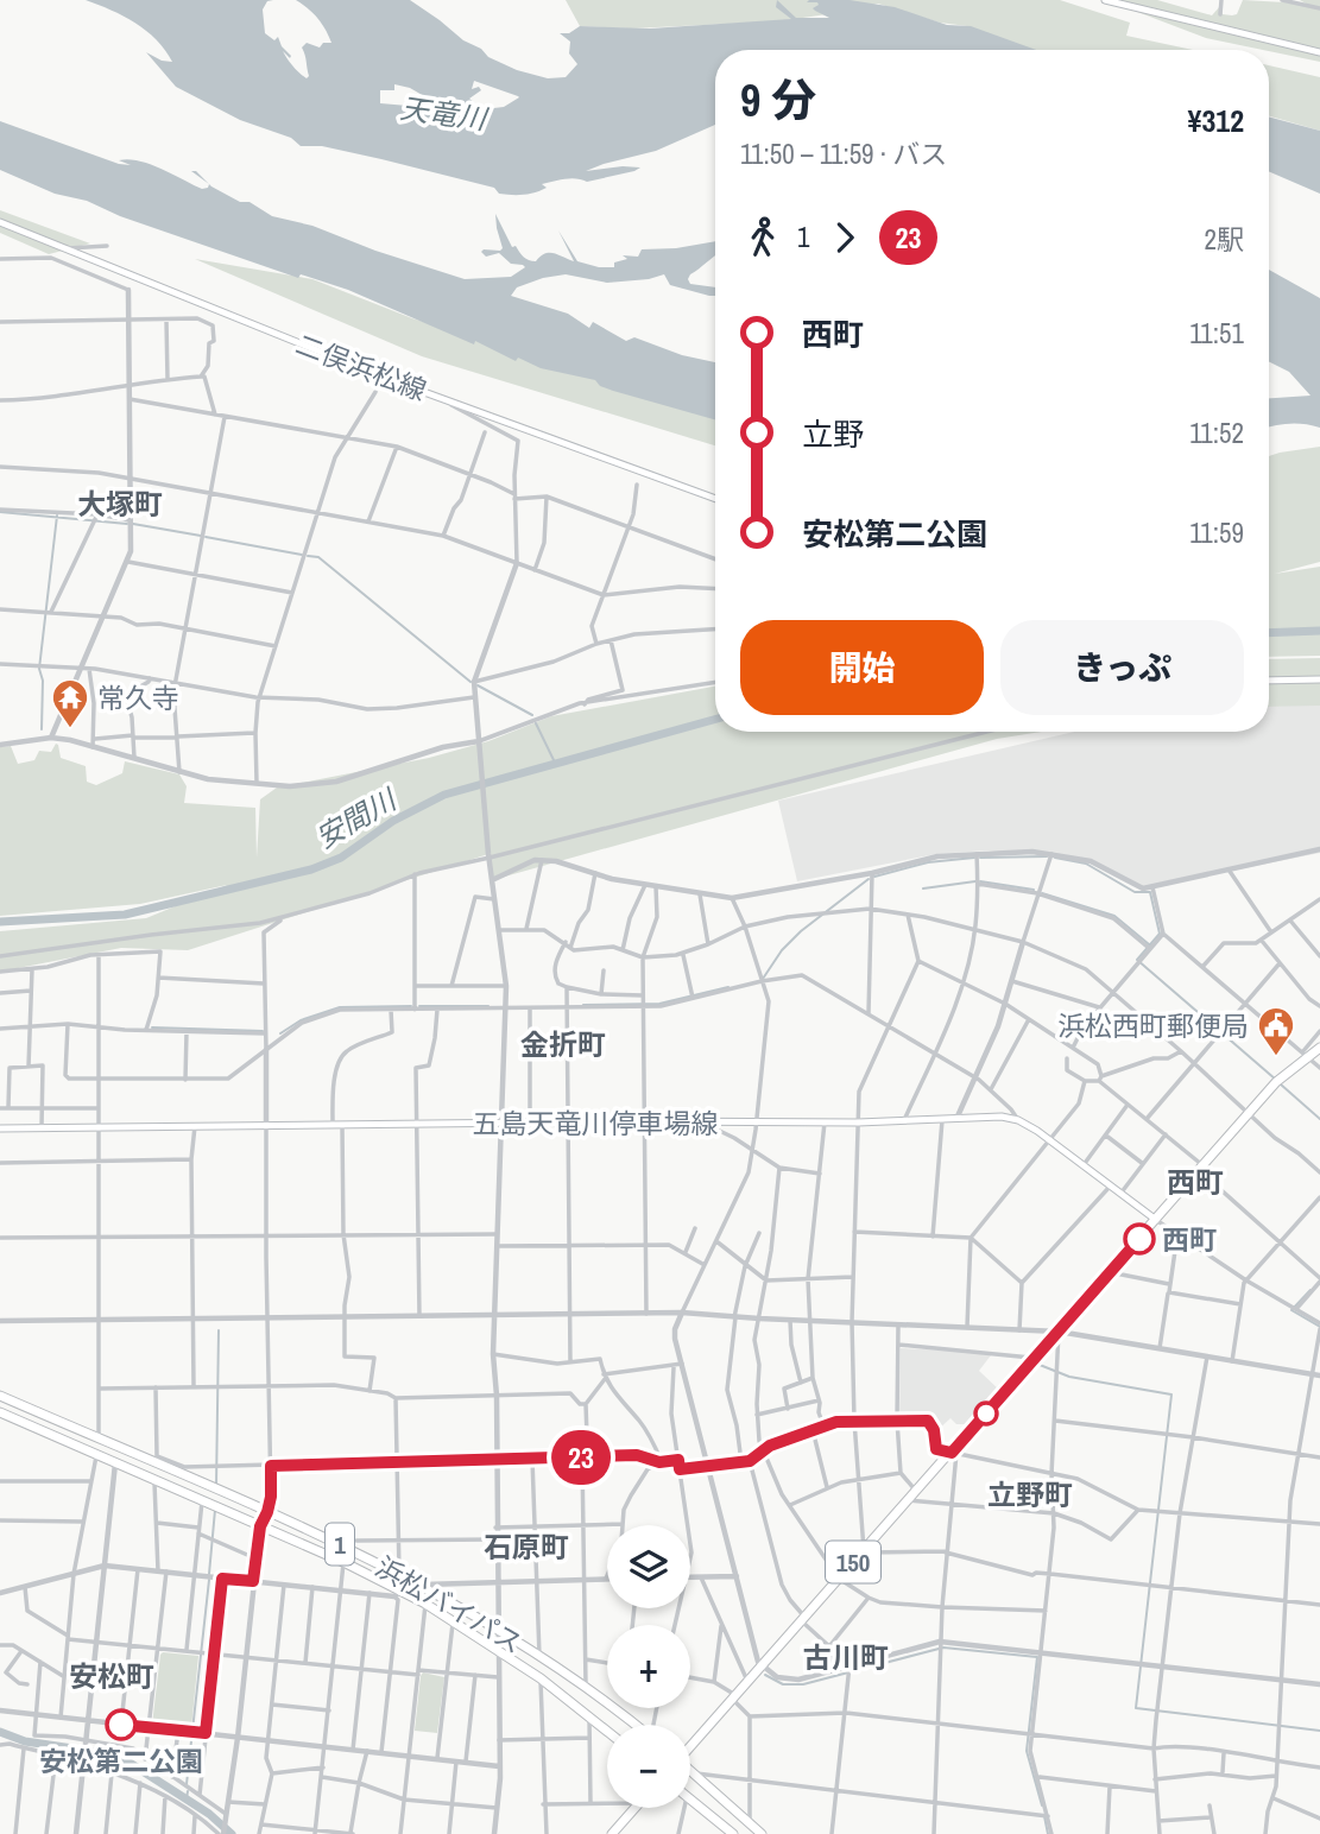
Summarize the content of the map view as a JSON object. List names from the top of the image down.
{
  "streets": {
    "highway": ["1", "150", "浜松バイパス"],
    "main road": ["二俣浜松線", "五島天竜川停車場線"]
  },
  "crossings": [
    ["五島天竜川停車場線", "150"]
  ],
  "districts": [
    "大塚町",
    "金折町",
    "西町",
    "立野町",
    "石原町",
    "古川町",
    "安松町"
  ],
  "water": ["天竜川", "安間川"],
  "places": {
    "temple": ["常久寺"],
    "public building": ["浜松西町郵便局"],
    "other": ["西町", "安松第二公園"]
  },
  "lines": ["bus line 23"],
  "page": {
    "on_map": "23",
    "heading": ["9 分", "11:50 – 11:59 · バス", "¥312"],
    "legs": ["1", "23", "2駅"],
    "list": [
      {
        "name": "西町",
        "value": "11:51"
      },
      {
        "name": "立野",
        "value": "11:52"
      },
      {
        "name": "安松第二公園",
        "value": "11:59"
      }
    ],
    "buttons": ["開始", "きっぷ"],
    "map_buttons": ["+", "−"]
  }
}
